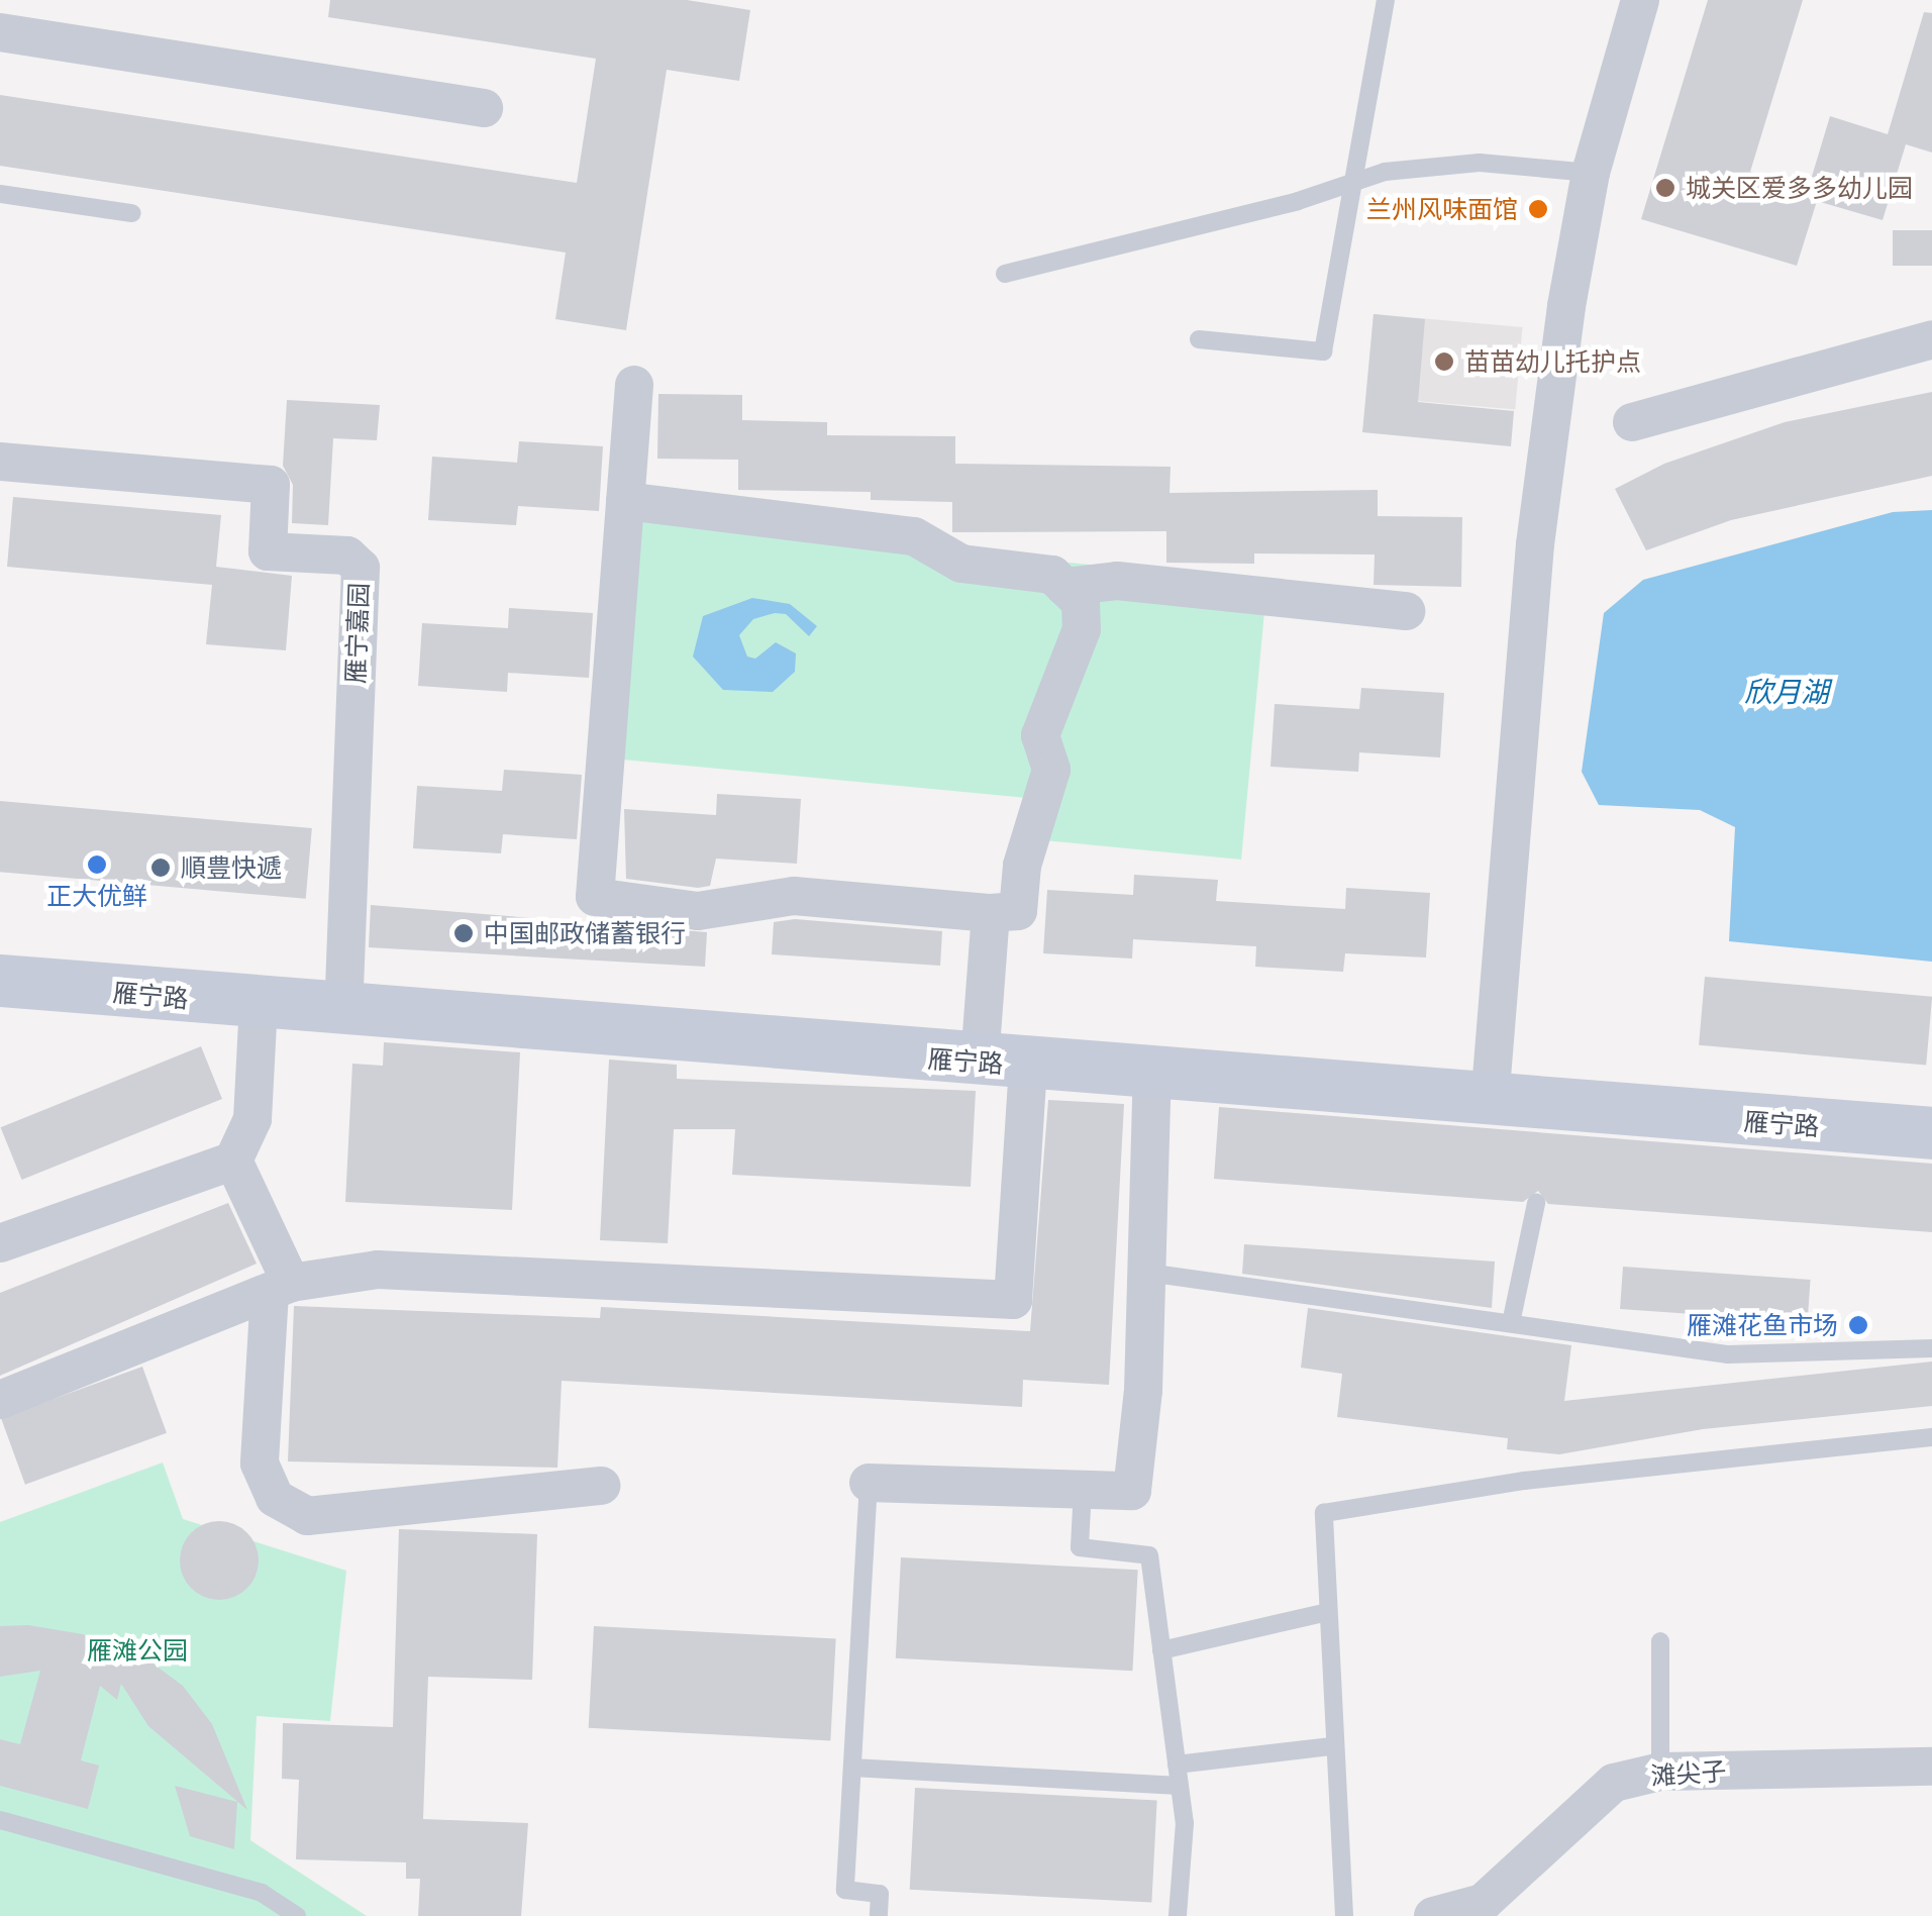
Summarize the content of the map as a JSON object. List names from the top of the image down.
{
  "streets": {
    "main road": ["雁宁路"],
    "street": ["雁宁嘉园", "滩尖子"]
  },
  "crossings": [
    ["雁宁嘉园", "雁宁路"]
  ],
  "water": ["欣月湖"],
  "parks": ["雁滩公园"],
  "places": [
    "城关区爱多多幼儿园",
    "兰州风味面馆",
    "苗苗幼儿托护点",
    "正大优鲜",
    "順豊快遞",
    "中国邮政储蓄银行",
    "雁滩花鱼市场"
  ]
}
